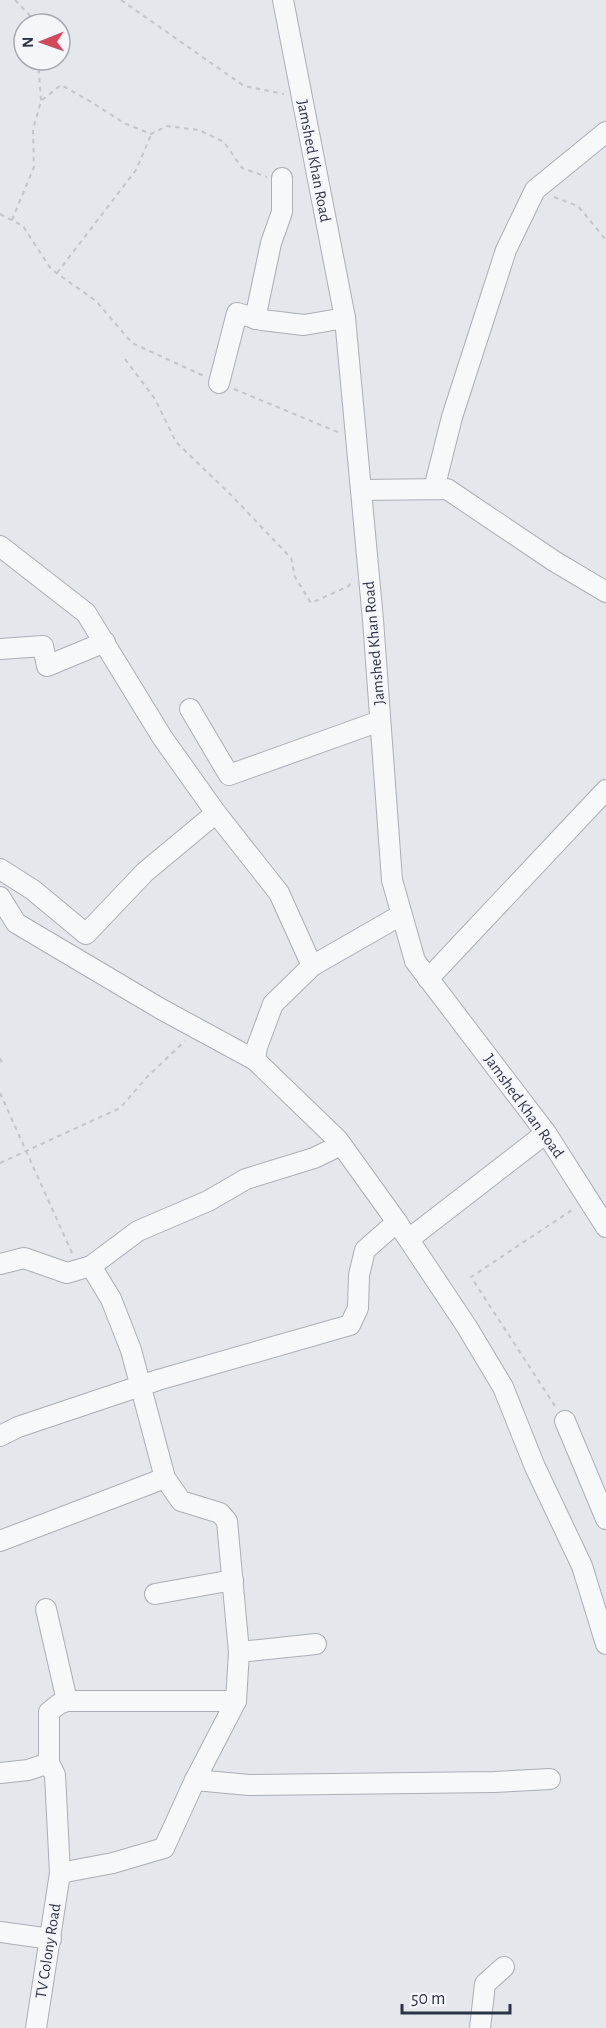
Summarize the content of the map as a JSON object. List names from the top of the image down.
{
  "streets": {
    "street": ["Jamshed Khan Road", "TV Colony Road"]
  },
  "scale_bar": "50 m",
  "north": "left"
}
